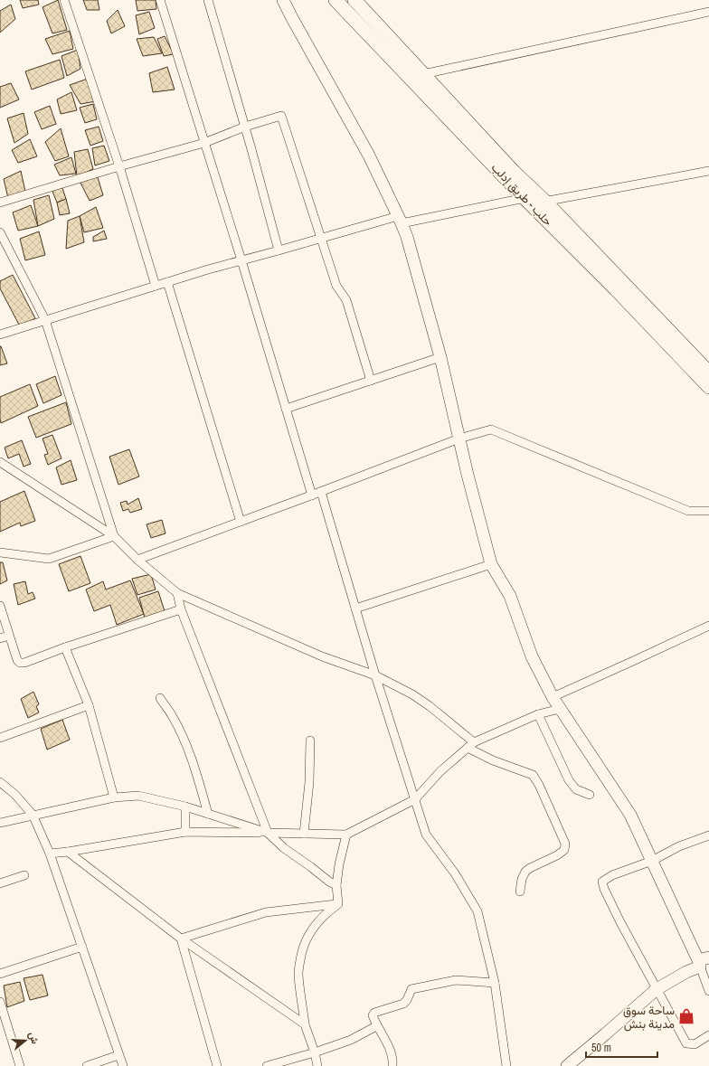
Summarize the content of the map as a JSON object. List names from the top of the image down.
{
  "streets": {
    "main road": ["حلب - طريق إدلب"]
  },
  "places": {
    "shop": ["ساحة سوق مدينة بنش"]
  },
  "scale_bar": "50 m",
  "north": "right"
}
